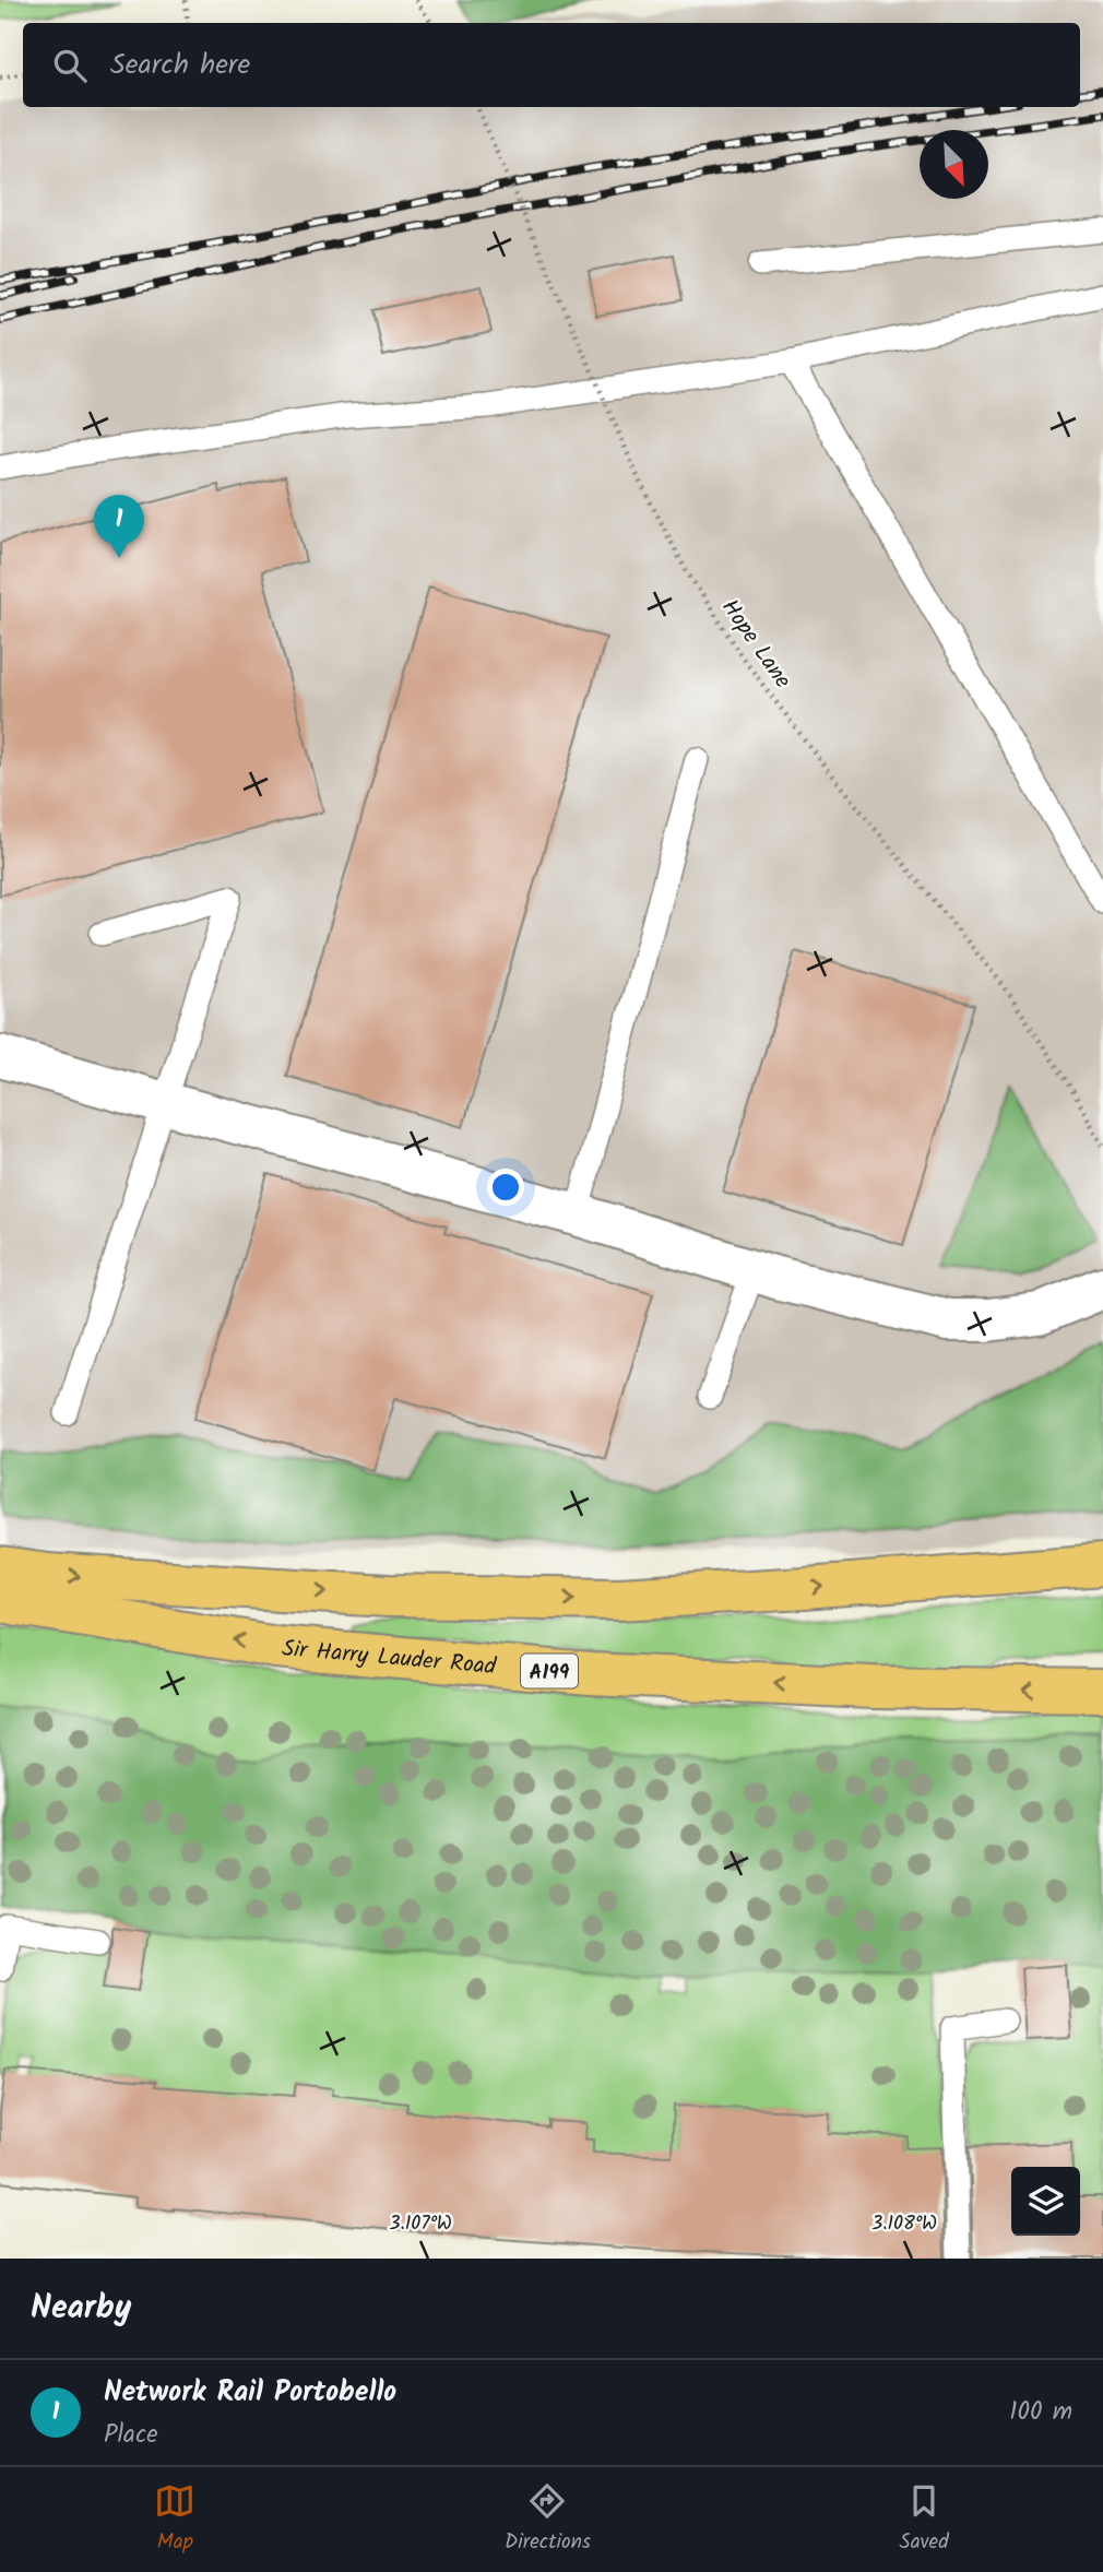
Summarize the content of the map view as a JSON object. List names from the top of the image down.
{
  "streets": {
    "main road": ["Sir Harry Lauder Road", "A199"],
    "path": ["Hope Lane"]
  },
  "north": "bottom right",
  "page": {
    "search": "Search here",
    "pins": "1",
    "heading": "Nearby",
    "list": [
      {
        "mark": "1",
        "name": "Network Rail Portobello",
        "note": "Place",
        "value": "100 m"
      }
    ],
    "nav": ["Map", "Directions", "Saved"]
  },
  "coordinates": ["3.107°W", "3.108°W"]
}
